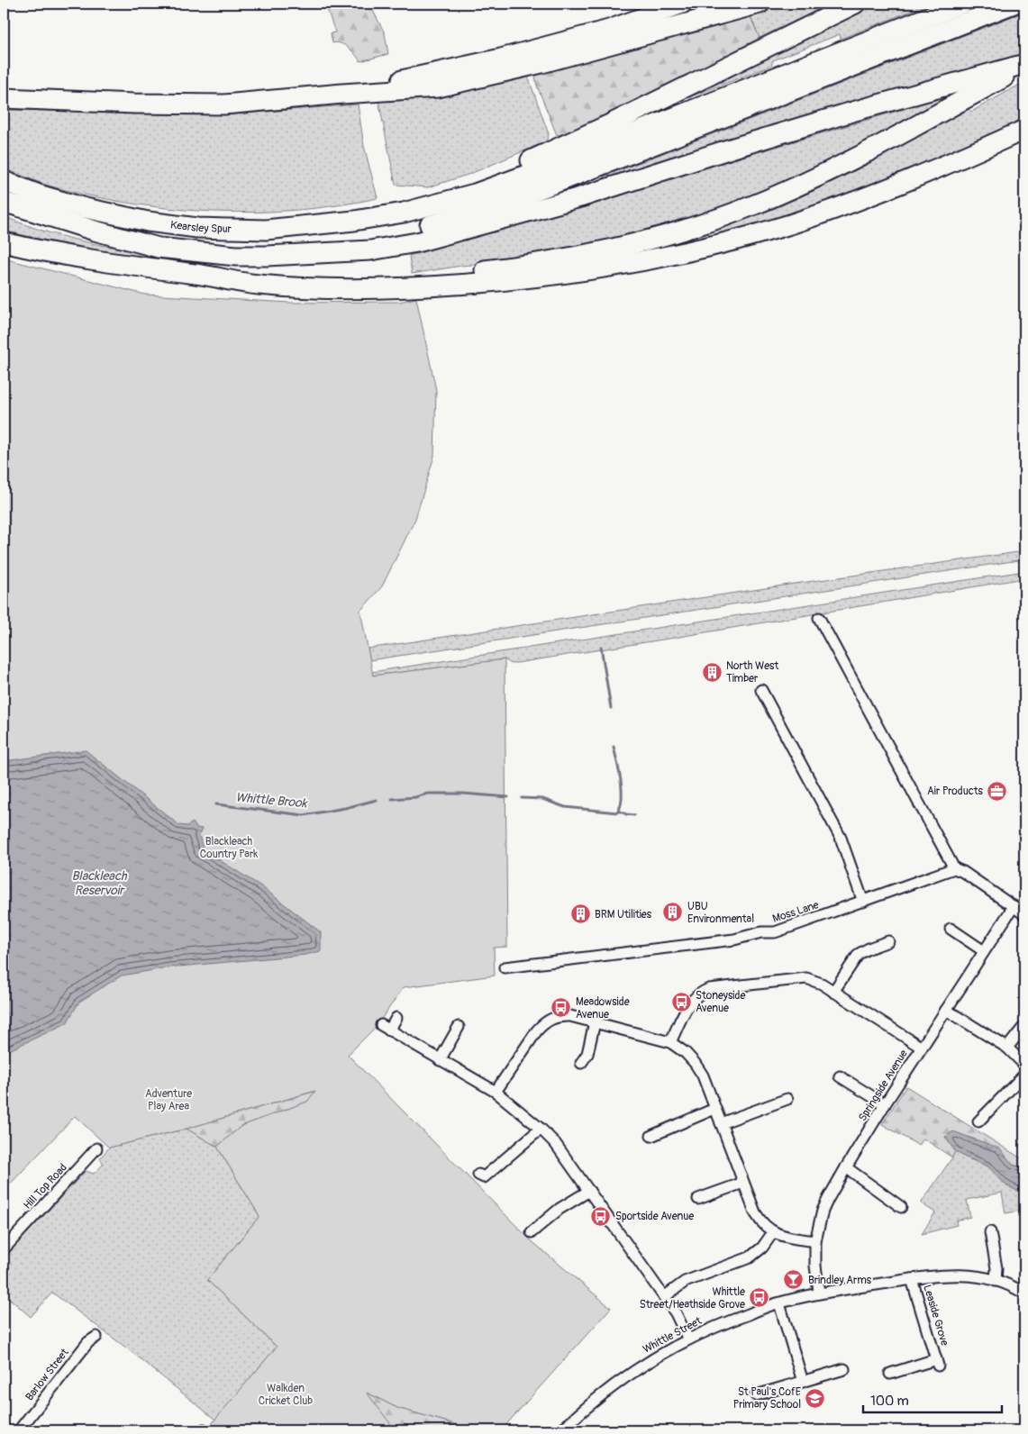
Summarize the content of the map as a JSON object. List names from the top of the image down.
{
  "streets": {
    "highway": ["Kearsley Spur"],
    "street": [
      "Moss Lane",
      "Springside Avenue",
      "Hill Top Road",
      "Leaside Grove",
      "Whittle Street",
      "Barlow Street"
    ]
  },
  "crossings": [
    ["Springside Avenue", "Whittle Street"],
    ["Leaside Grove", "Whittle Street"]
  ],
  "water": ["Whittle Brook", "Blackleach Reservoir"],
  "parks": ["Blackleach Country Park", "Adventure Play Area", "Walkden Cricket Club"],
  "places": {
    "building": ["North West Timber", "UBU Environmental", "BRM Utilities"],
    "office": ["Air Products"],
    "bus stop": [
      "Stoneyside Avenue",
      "Meadowside Avenue",
      "Sportside Avenue",
      "Whittle Street/Heathside Grove"
    ],
    "bar": ["Brindley Arms"],
    "school or university": ["St Paul's CofE Primary School"]
  },
  "scale_bar": "100 m"
}
